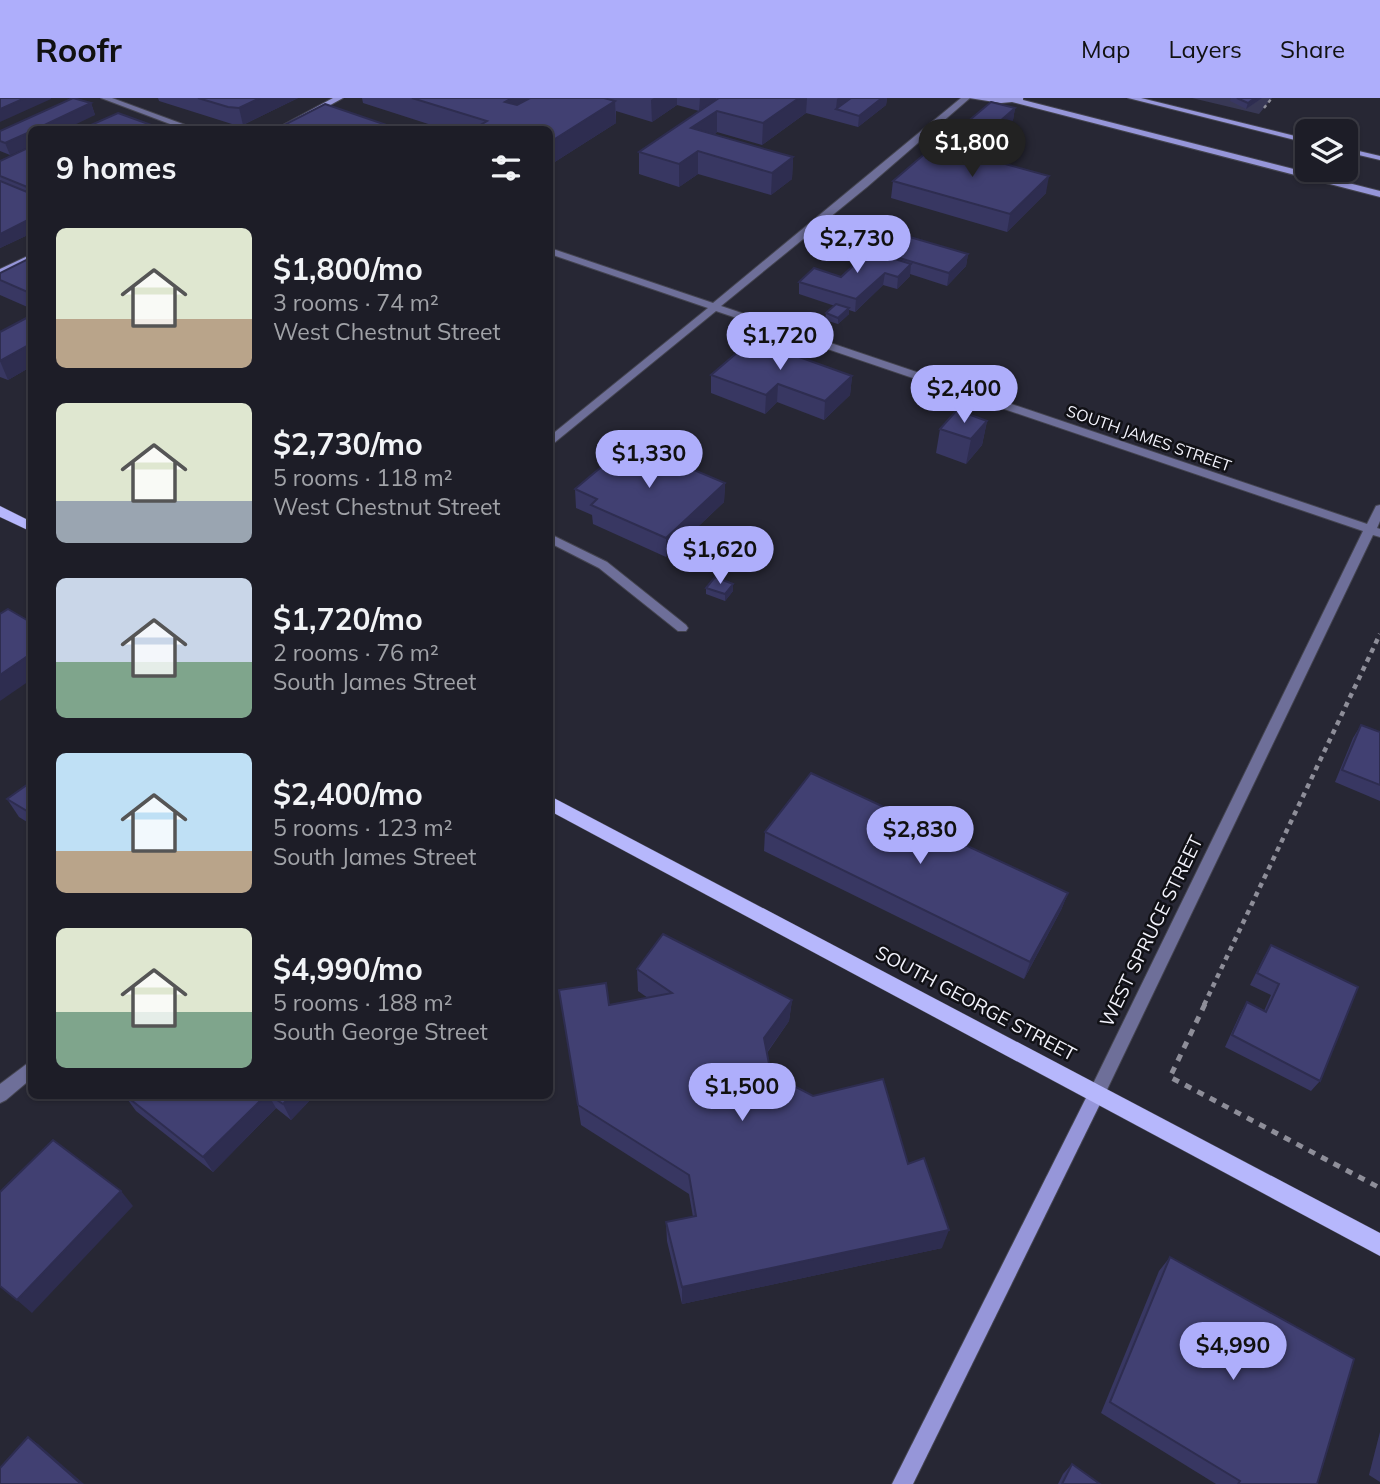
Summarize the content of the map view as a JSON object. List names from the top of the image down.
{
  "streets": {
    "main road": ["SOUTH GEORGE STREET"],
    "street": ["SOUTH JAMES STREET", "WEST SPRUCE STREET"]
  },
  "crossings": [
    ["SOUTH JAMES STREET", "WEST SPRUCE STREET"],
    ["WEST SPRUCE STREET", "SOUTH GEORGE STREET"]
  ],
  "page": {
    "header": "Roofr",
    "nav": ["Map", "Layers", "Share"],
    "price": [
      "$1,800",
      "$2,730",
      "$1,720",
      "$2,400",
      "$1,330",
      "$1,620",
      "$2,830",
      "$1,500",
      "$4,990"
    ],
    "heading": "9 homes",
    "list": [
      {
        "name": "$1,800/mo",
        "note": "3 rooms · 74 m² · West Chestnut Street"
      },
      {
        "name": "$2,730/mo",
        "note": "5 rooms · 118 m² · West Chestnut Street"
      },
      {
        "name": "$1,720/mo",
        "note": "2 rooms · 76 m² · South James Street"
      },
      {
        "name": "$2,400/mo",
        "note": "5 rooms · 123 m² · South James Street"
      },
      {
        "name": "$4,990/mo",
        "note": "5 rooms · 188 m² · South George Street"
      }
    ]
  }
}
